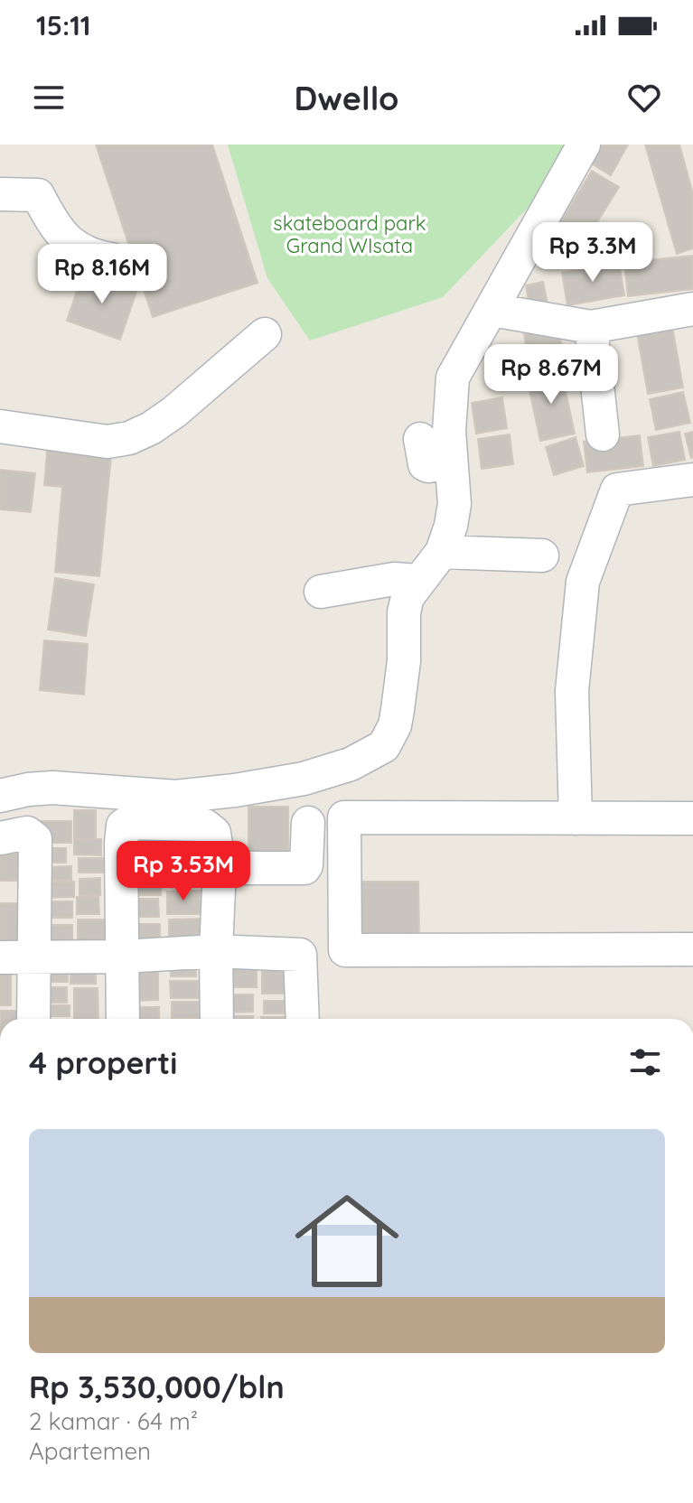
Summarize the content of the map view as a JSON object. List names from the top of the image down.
{
  "parks": ["skateboard park Grand WIsata"],
  "page": {
    "status": "15:11",
    "header": "Dwello",
    "price": [
      "Rp 3.3M",
      "Rp 8.16M",
      "Rp 8.67M",
      "Rp 3.53M"
    ],
    "heading": "4 properti",
    "list": [
      {
        "name": "Rp 3,530,000/bln",
        "note": "2 kamar · 64 m² · Apartemen"
      }
    ]
  }
}
